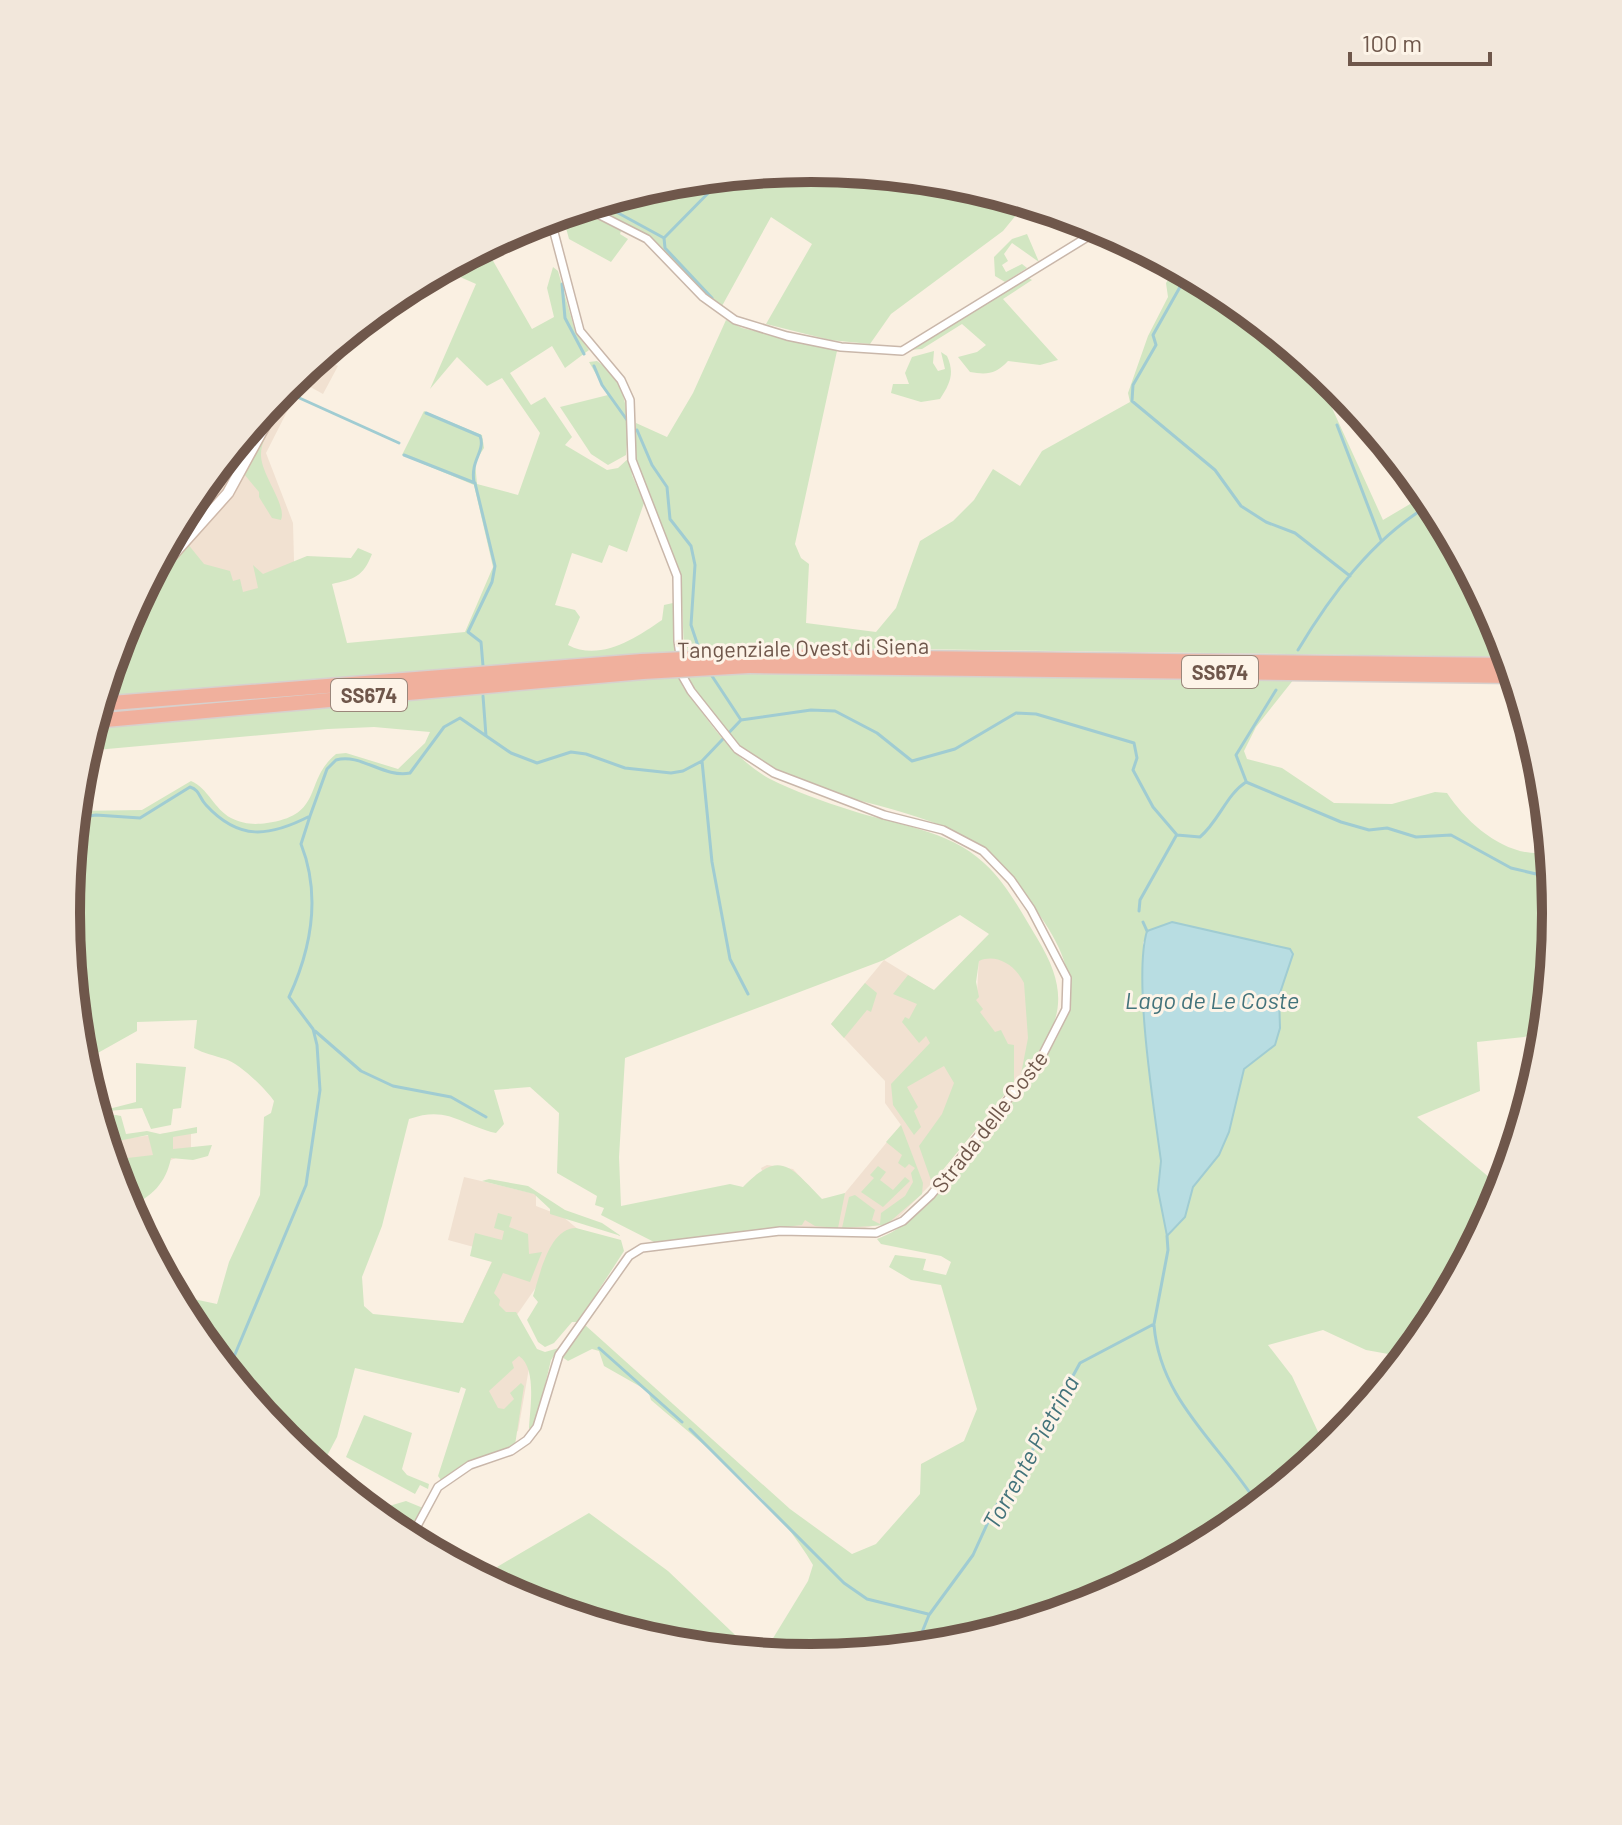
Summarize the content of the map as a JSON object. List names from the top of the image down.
{
  "streets": {
    "highway": ["Tangenziale Ovest di Siena", "SS674"],
    "street": ["Strada delle Coste"]
  },
  "water": ["Lago de Le Coste", "Torrente Pietrina"],
  "scale_bar": "100 m"
}
